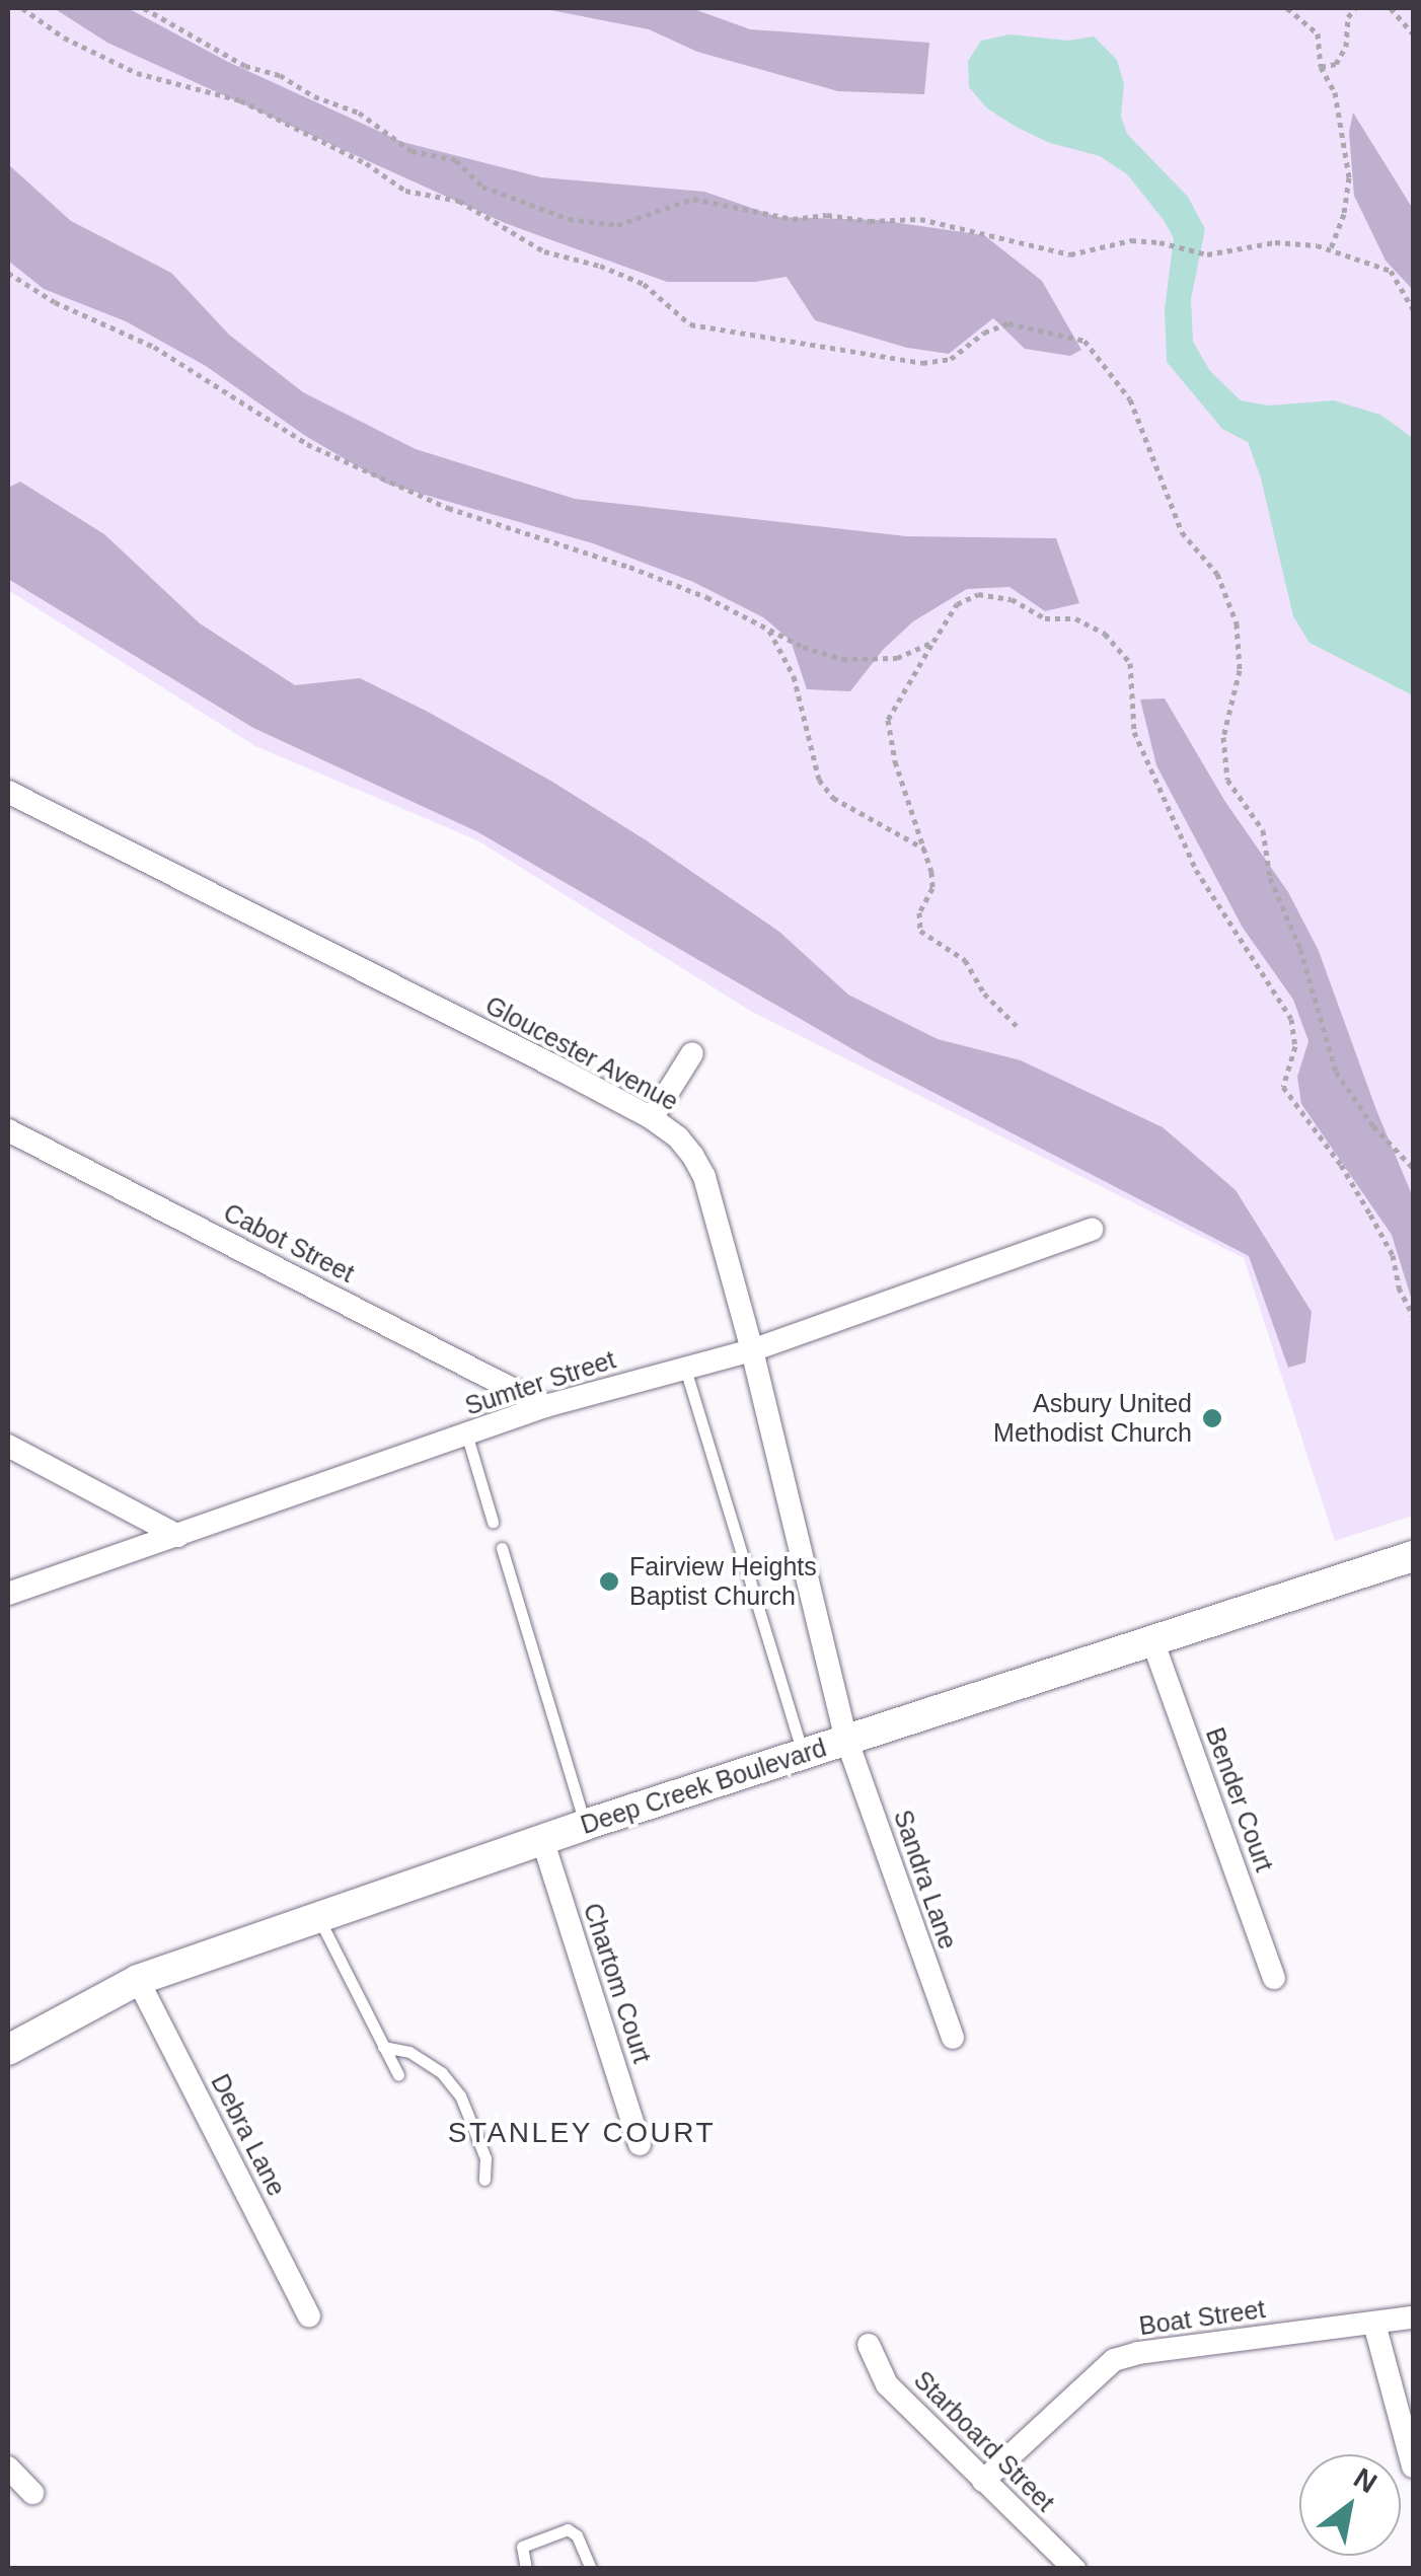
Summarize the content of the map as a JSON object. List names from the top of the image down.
{
  "streets": {
    "street": [
      "Gloucester Avenue",
      "Cabot Street",
      "Sumter Street",
      "Deep Creek Boulevard",
      "Bender Court",
      "Sandra Lane",
      "Chartom Court",
      "Debra Lane",
      "Boat Street",
      "Starboard Street"
    ]
  },
  "crossings": [
    ["Gloucester Avenue", "Sumter Street"],
    ["Gloucester Avenue", "Deep Creek Boulevard"],
    ["Gloucester Avenue", "Sandra Lane"],
    ["Cabot Street", "Sumter Street"],
    ["Deep Creek Boulevard", "Bender Court"],
    ["Deep Creek Boulevard", "Sandra Lane"],
    ["Deep Creek Boulevard", "Chartom Court"],
    ["Deep Creek Boulevard", "Debra Lane"],
    ["Boat Street", "Starboard Street"]
  ],
  "districts": ["STANLEY COURT"],
  "places": ["Asbury United Methodist Church", "Fairview Heights Baptist Church"],
  "north": "top right"
}
